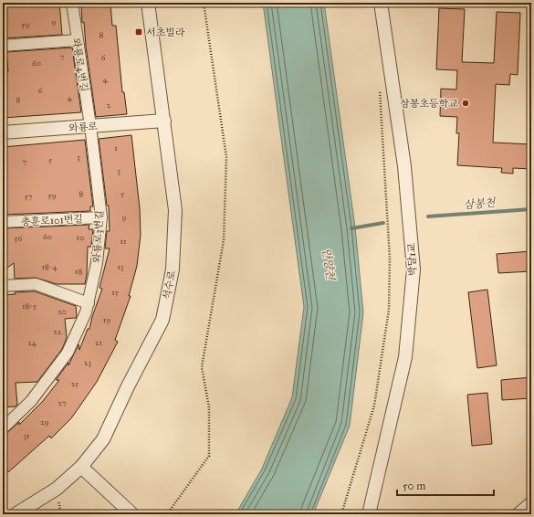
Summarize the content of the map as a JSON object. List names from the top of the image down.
{
  "streets": {
    "street": [
      "와룡로4번길",
      "와룡로",
      "충훈로101번길",
      "와룡로3번길",
      "박달1교",
      "석수로"
    ]
  },
  "crossings": [
    ["와룡로4번길", "와룡로"],
    ["와룡로4번길", "와룡로3번길"],
    ["와룡로", "와룡로3번길"],
    ["와룡로", "석수로"],
    ["충훈로101번길", "와룡로3번길"]
  ],
  "water": ["삼봉천", "안양천"],
  "places": {
    "transit": ["서초빌라"],
    "other": ["삼봉초등학교"]
  },
  "house_numbers": [
    "9",
    "59",
    "8",
    "7",
    "6",
    "60",
    "4",
    "6",
    "4",
    "8",
    "2",
    "1",
    "3",
    "5",
    "7",
    "3",
    "8",
    "5",
    "59",
    "57",
    "9",
    "60",
    "10",
    "56",
    "11",
    "18-4",
    "13",
    "18",
    "15",
    "18-5",
    "20",
    "19",
    "22",
    "24",
    "21",
    "23",
    "25",
    "27",
    "29",
    "31"
  ],
  "scale_bar": "50 m"
}
